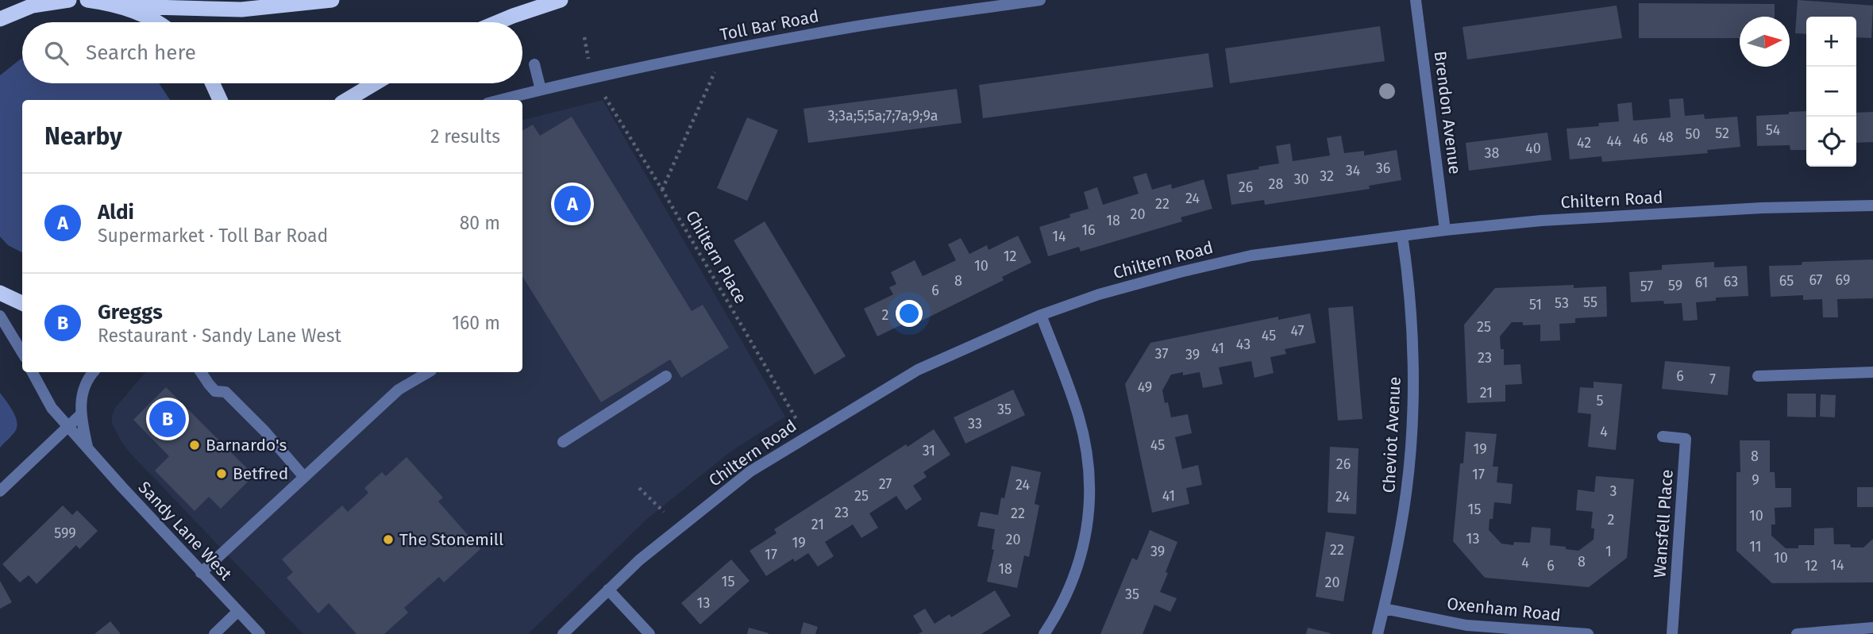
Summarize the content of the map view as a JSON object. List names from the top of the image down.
{
  "streets": {
    "street": [
      "Toll Bar Road",
      "Brendon Avenue",
      "Chiltern Road",
      "Cheviot Avenue",
      "Wansfell Place",
      "Sandy Lane West",
      "Oxenham Road"
    ],
    "path": ["Chiltern Place"]
  },
  "crossings": [
    ["Brendon Avenue", "Chiltern Road"],
    ["Chiltern Road", "Chiltern Place"],
    ["Chiltern Road", "Cheviot Avenue"],
    ["Cheviot Avenue", "Oxenham Road"]
  ],
  "places": ["Barnardo's", "Betfred", "The Stonemill"],
  "house_numbers": [
    "3;3a;5;5a;7;7a;9;9a",
    "54",
    "52",
    "50",
    "48",
    "46",
    "44",
    "42",
    "40",
    "38",
    "36",
    "34",
    "32",
    "30",
    "28",
    "26",
    "24",
    "22",
    "20",
    "18",
    "16",
    "14",
    "12",
    "10",
    "67",
    "69",
    "8",
    "65",
    "63",
    "61",
    "59",
    "57",
    "6",
    "55",
    "53",
    "51",
    "2",
    "25",
    "47",
    "45",
    "43",
    "41",
    "37",
    "39",
    "23",
    "6",
    "7",
    "49",
    "21",
    "5",
    "35",
    "33",
    "4",
    "45",
    "19",
    "31",
    "8",
    "26",
    "17",
    "9",
    "27",
    "24",
    "3",
    "25",
    "41",
    "24",
    "15",
    "23",
    "22",
    "10",
    "2",
    "21",
    "599",
    "13",
    "20",
    "19",
    "11",
    "22",
    "39",
    "1",
    "17",
    "10",
    "8",
    "4",
    "14",
    "6",
    "12",
    "18",
    "15",
    "20",
    "35",
    "13"
  ],
  "north": "right",
  "page": {
    "map_buttons": ["+", "−"],
    "search": "Search here",
    "heading": ["Nearby", "2 results"],
    "list": [
      {
        "mark": "A",
        "name": "Aldi",
        "note": "Supermarket · Toll Bar Road",
        "value": "80 m"
      },
      {
        "mark": "B",
        "name": "Greggs",
        "note": "Restaurant · Sandy Lane West",
        "value": "160 m"
      }
    ],
    "pins": ["A", "B"]
  }
}
